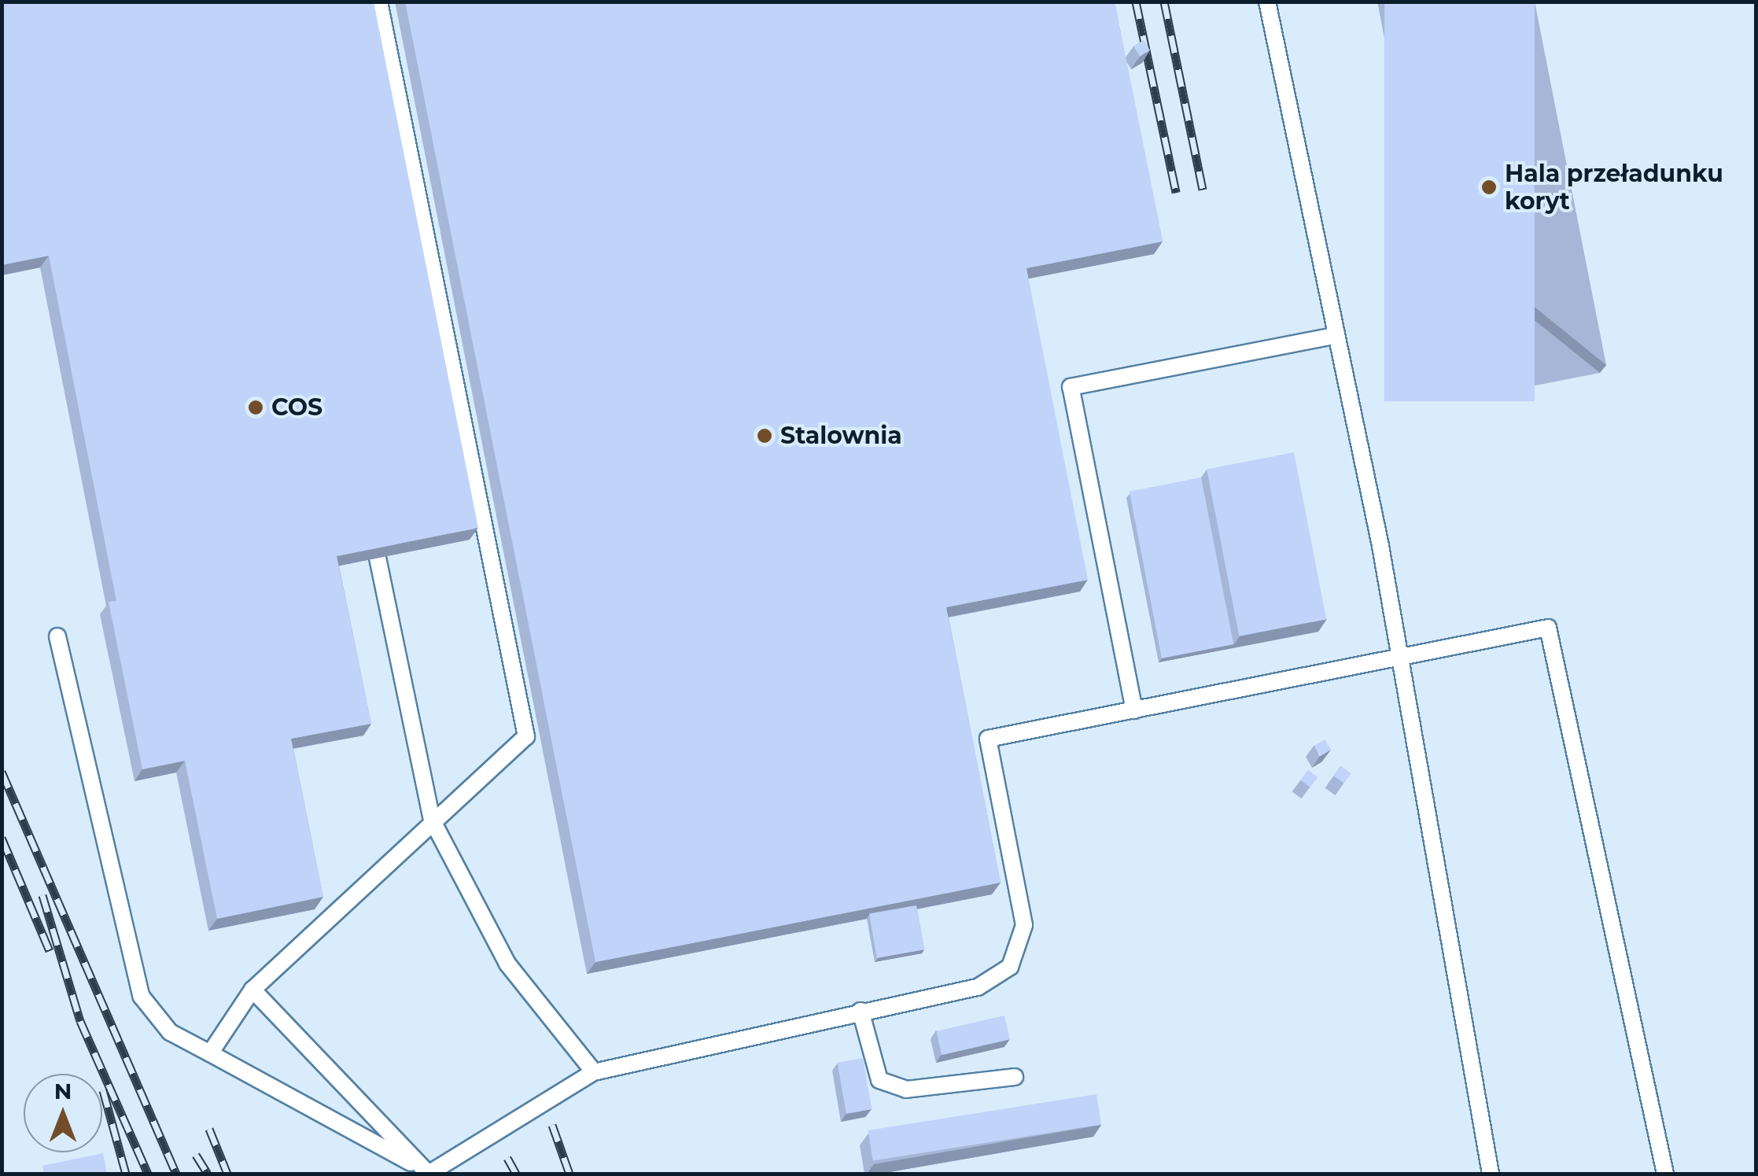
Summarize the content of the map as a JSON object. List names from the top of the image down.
{
  "places": ["Hala przeładunku koryt", "COS", "Stalownia"],
  "north": "top"
}
